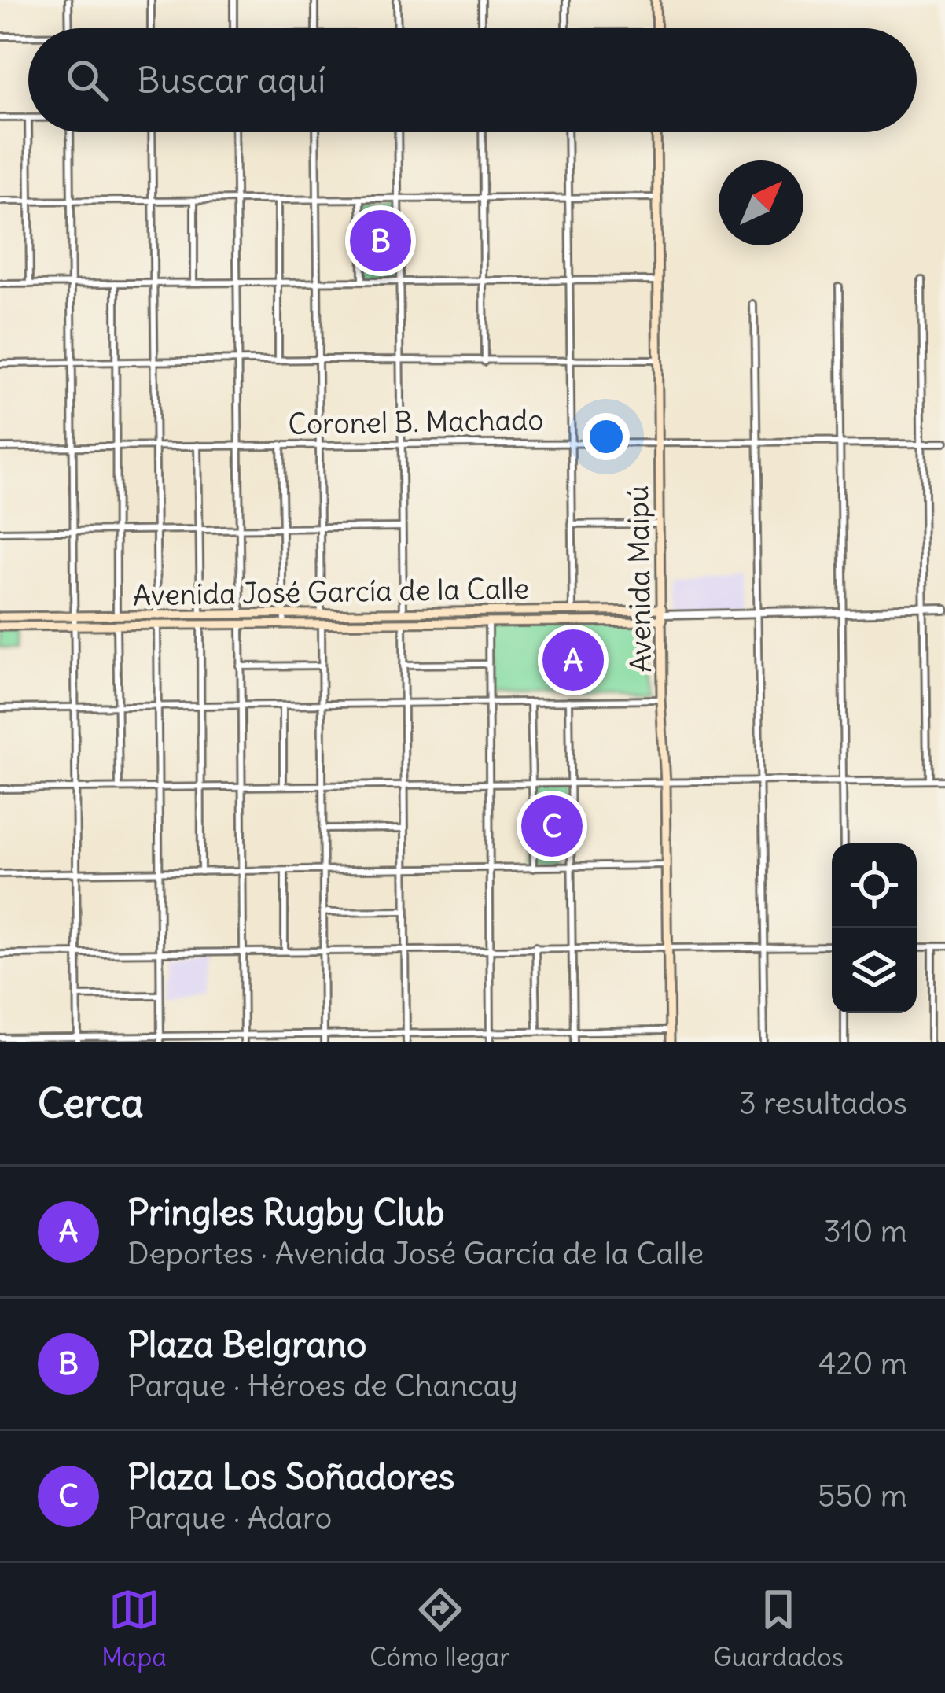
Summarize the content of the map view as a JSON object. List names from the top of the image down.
{
  "streets": {
    "main road": ["Avenida Maipú", "Avenida José García de la Calle"],
    "street": ["Coronel B. Machado"]
  },
  "crossings": [
    ["Coronel B. Machado", "Avenida Maipú"],
    ["Avenida Maipú", "Avenida José García de la Calle"]
  ],
  "north": "top right",
  "page": {
    "search": "Buscar aquí",
    "pins": ["B", "A", "C"],
    "heading": ["Cerca", "3 resultados"],
    "list": [
      {
        "mark": "A",
        "name": "Pringles Rugby Club",
        "note": "Deportes · Avenida José García de la Calle",
        "value": "310 m"
      },
      {
        "mark": "B",
        "name": "Plaza Belgrano",
        "note": "Parque · Héroes de Chancay",
        "value": "420 m"
      },
      {
        "mark": "C",
        "name": "Plaza Los Soñadores",
        "note": "Parque · Adaro",
        "value": "550 m"
      }
    ],
    "nav": ["Mapa", "Cómo llegar", "Guardados"]
  }
}
